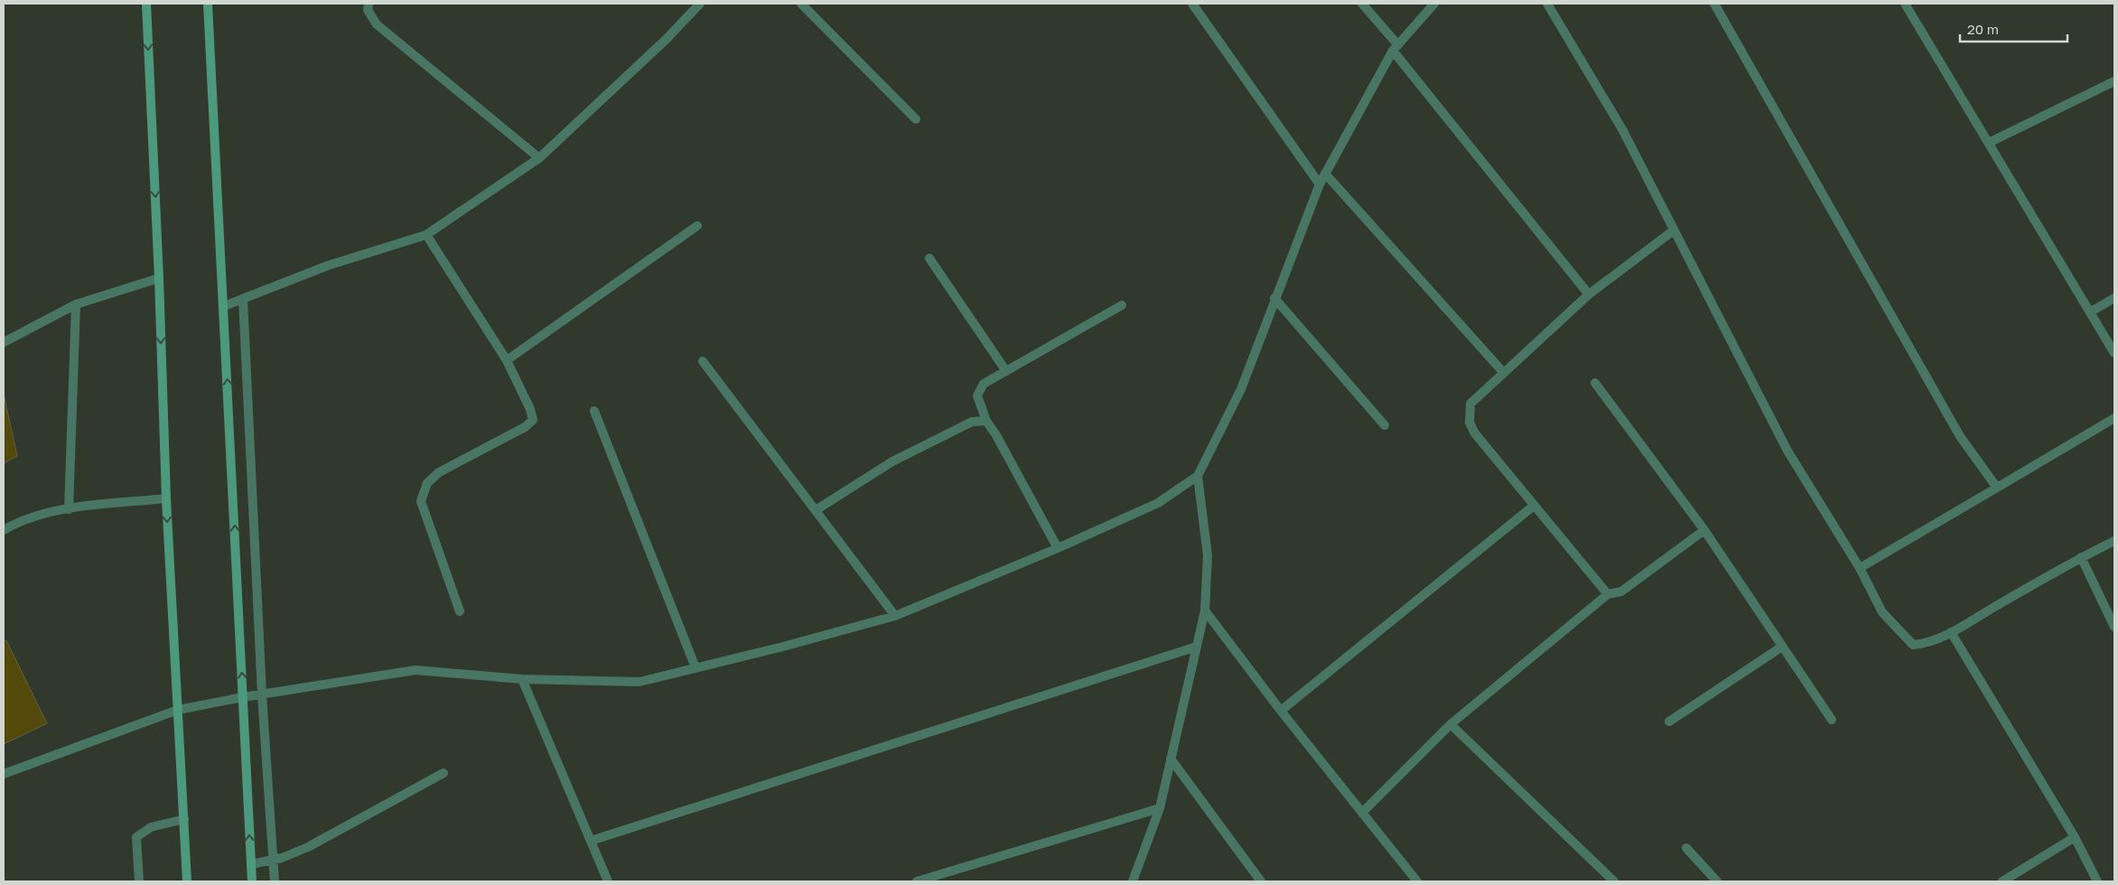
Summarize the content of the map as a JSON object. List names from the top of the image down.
{
  "scale_bar": "20 m"
}
